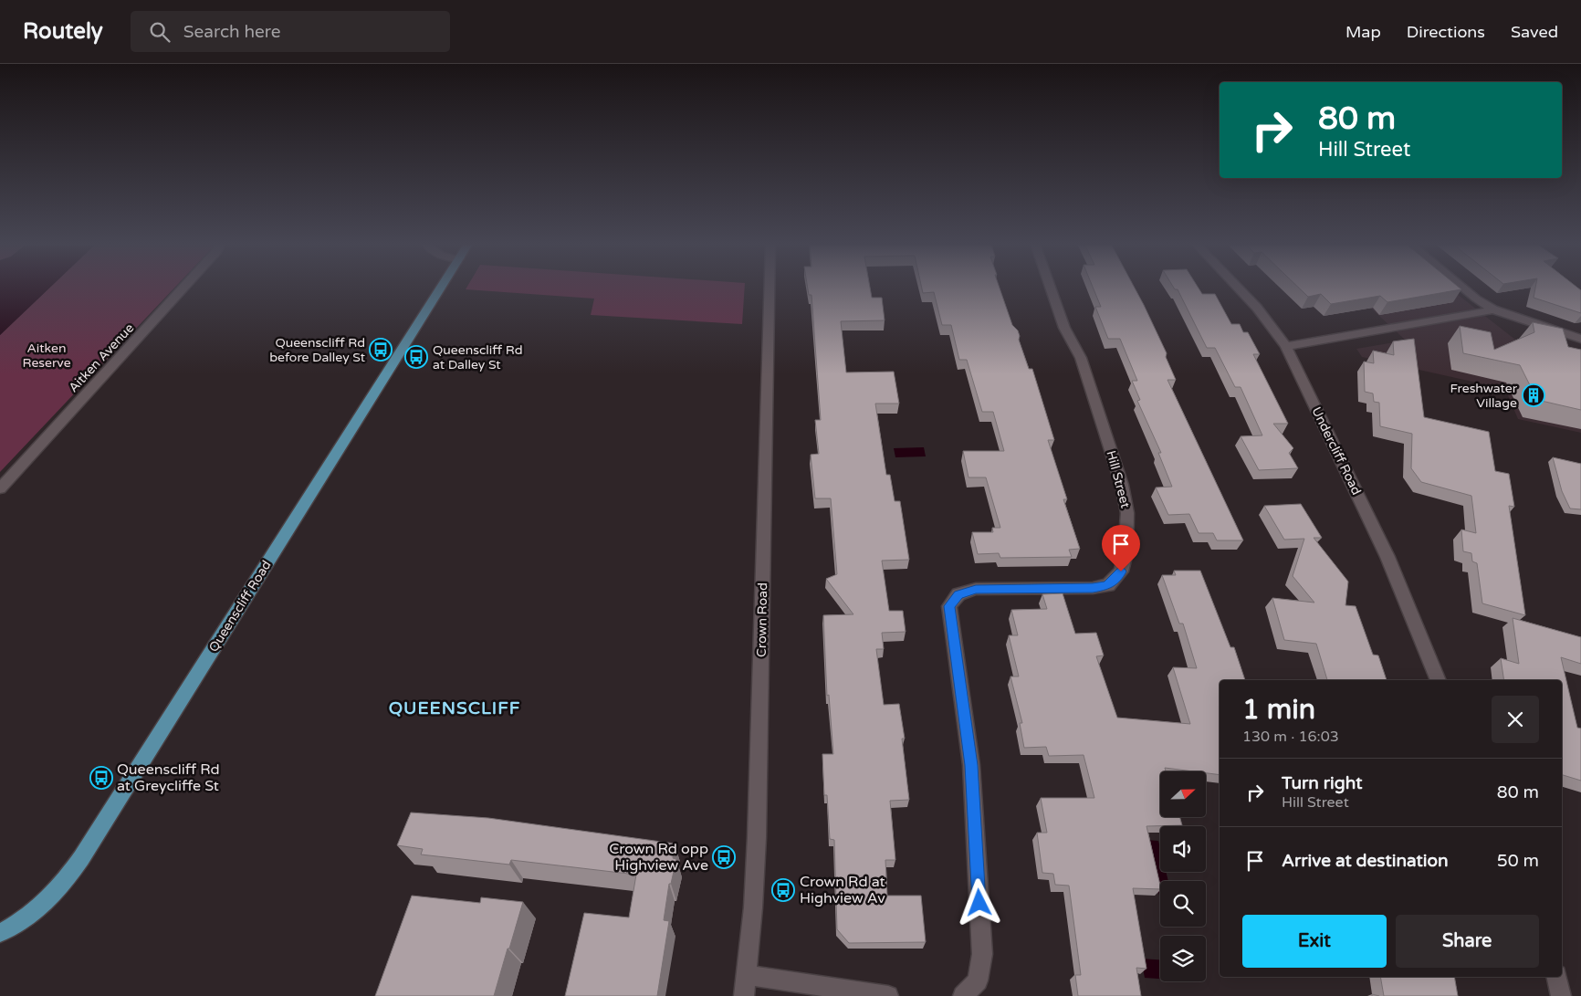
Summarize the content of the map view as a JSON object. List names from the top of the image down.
{
  "streets": {
    "main road": ["Queenscliff Road"],
    "street": [
      "Aitken Avenue",
      "Undercliff Road",
      "Hill Street",
      "Crown Road"
    ]
  },
  "districts": ["QUEENSCLIFF"],
  "parks": ["Aitken Reserve"],
  "places": {
    "bus stop": [
      "Queenscliff Rd before Dalley St",
      "Queenscliff Rd at Dalley St",
      "Queenscliff Rd at Greycliffe St",
      "Crown Rd opp Highview Ave",
      "Crown Rd at Highview Av"
    ],
    "building": ["Freshwater Village"]
  },
  "north": "right",
  "page": {
    "header": "Routely",
    "search": "Search here",
    "nav": ["Map", "Directions", "Saved"],
    "turn": ["80 m", "Hill Street"],
    "heading": ["1 min", "130 m · 16:03"],
    "list": [
      {
        "name": "Turn right",
        "note": "Hill Street",
        "value": "80 m"
      },
      {
        "name": "Arrive at destination",
        "value": "50 m"
      }
    ],
    "buttons": ["Exit", "Share"]
  }
}
